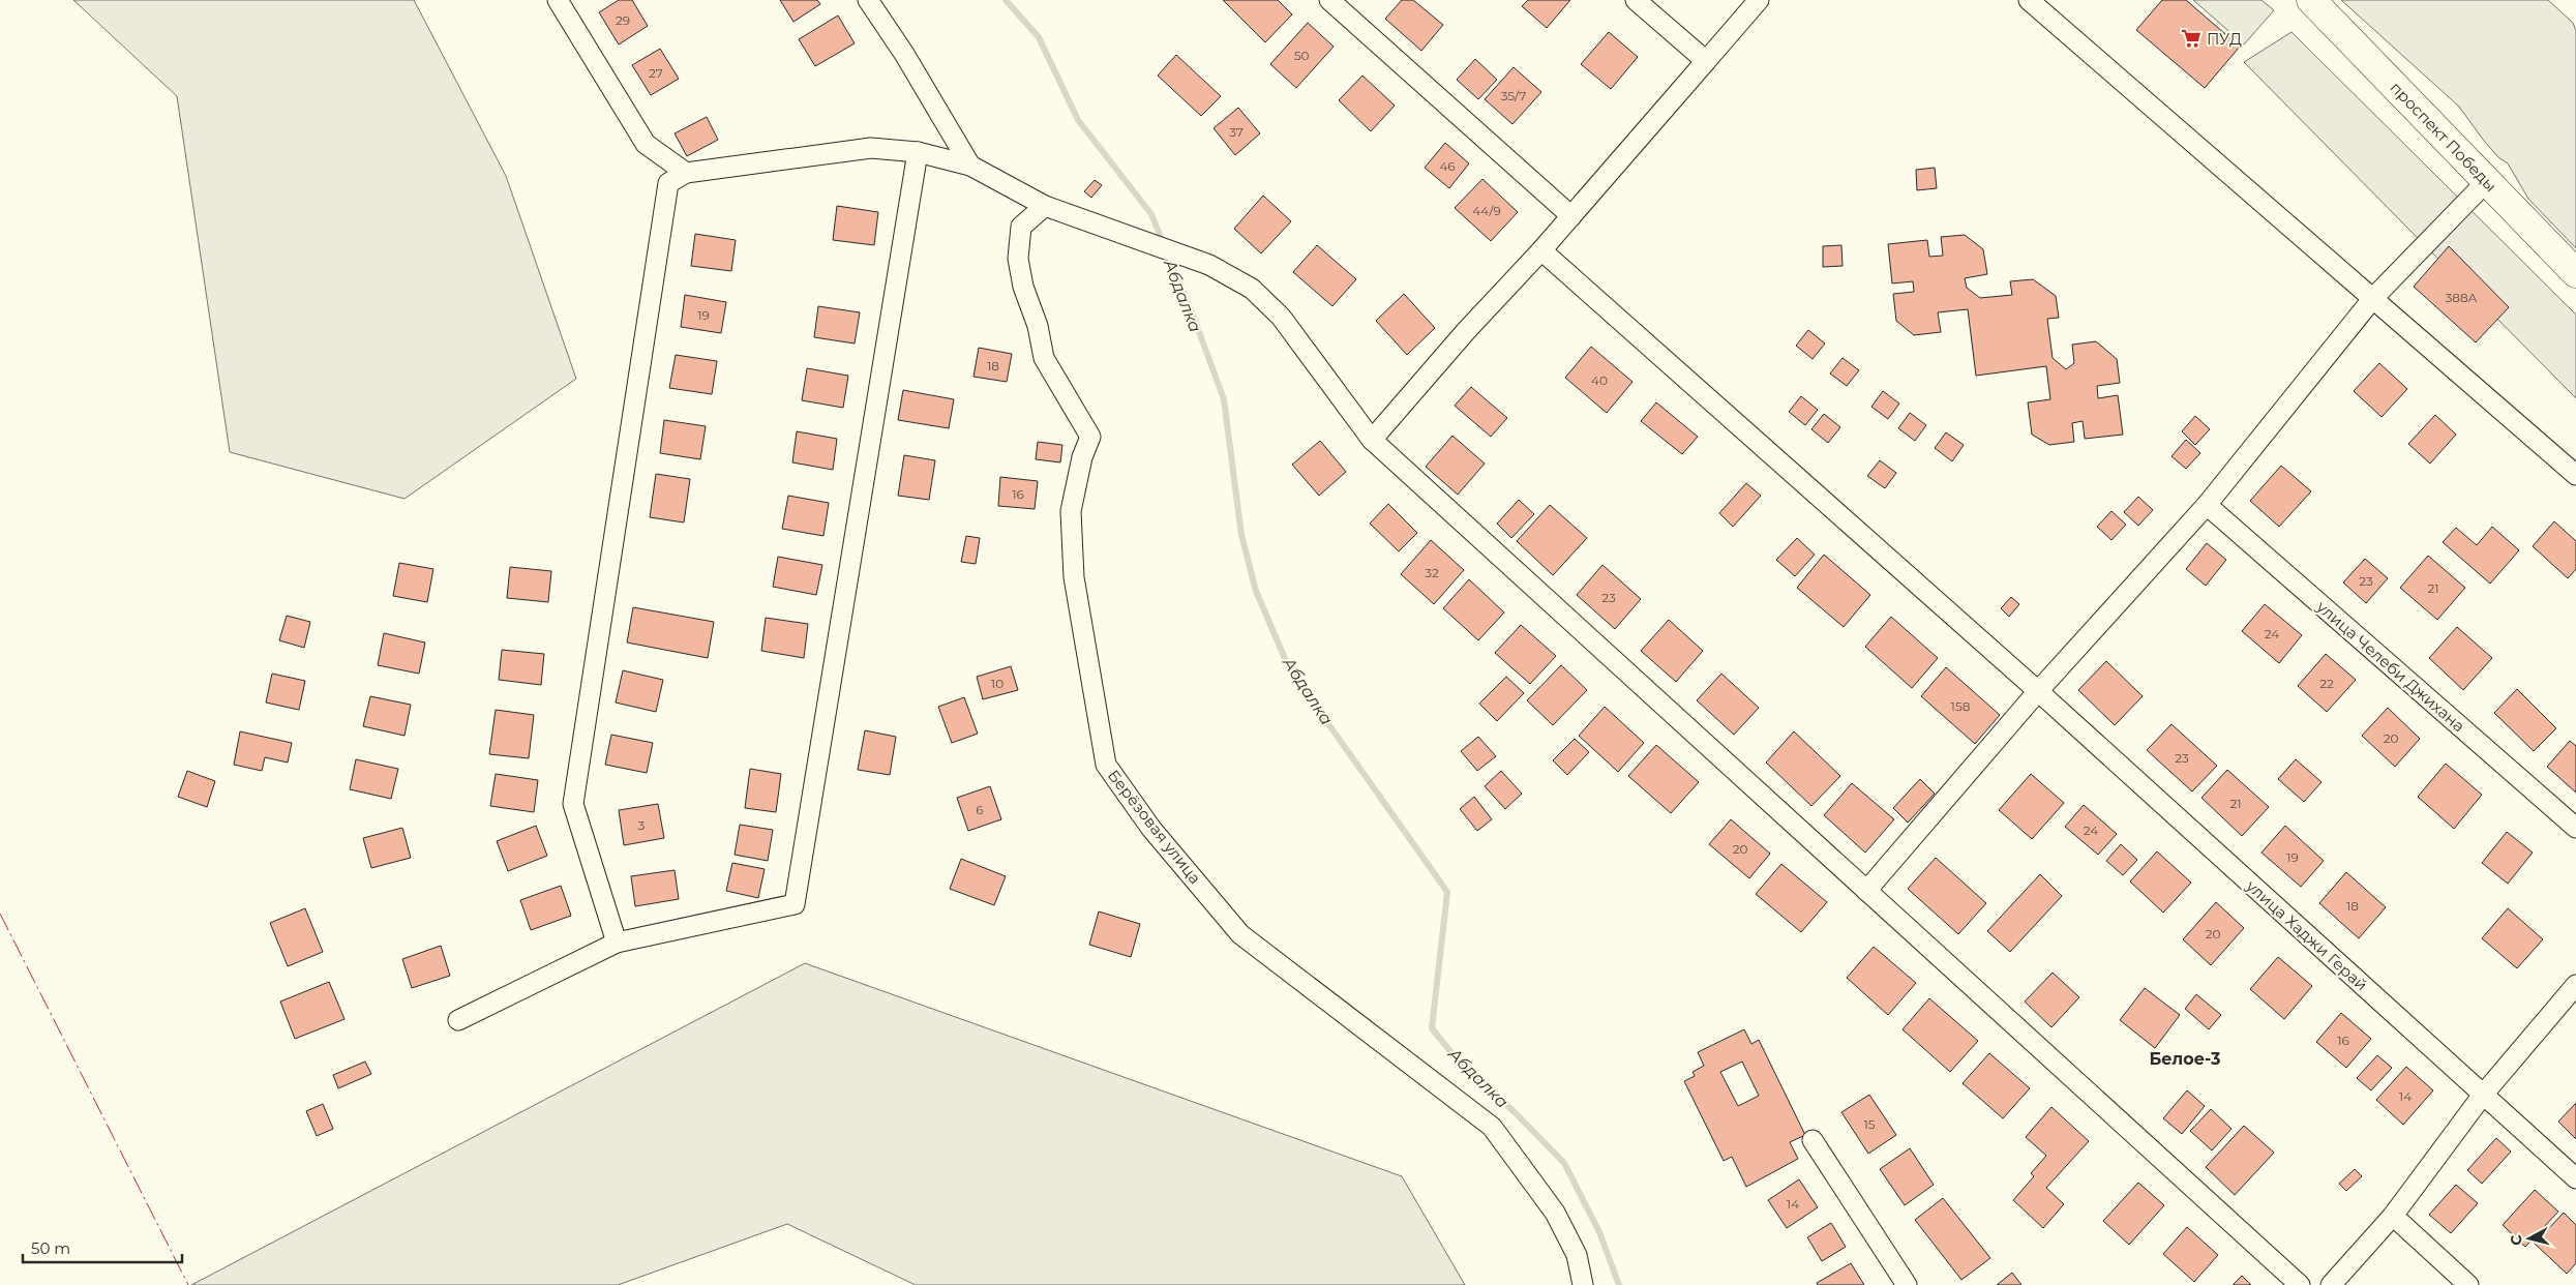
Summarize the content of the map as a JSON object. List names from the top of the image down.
{
  "streets": {
    "main road": ["проспект Победы"],
    "street": ["улица Челеби Джихана", "Берёзовая улица", "улица Хаджи Герай"]
  },
  "districts": ["Белое-3"],
  "water": ["Абдалка"],
  "places": {
    "supermarket": ["ПУД"]
  },
  "house_numbers": [
    "29",
    "50",
    "27",
    "35/7",
    "37",
    "46",
    "44/9",
    "388А",
    "19",
    "18",
    "40",
    "16",
    "32",
    "23",
    "21",
    "23",
    "24",
    "10",
    "22",
    "158",
    "20",
    "23",
    "21",
    "6",
    "3",
    "24",
    "20",
    "19",
    "18",
    "20",
    "16",
    "14",
    "15",
    "14"
  ],
  "scale_bar": "50 m",
  "north": "left"
}
